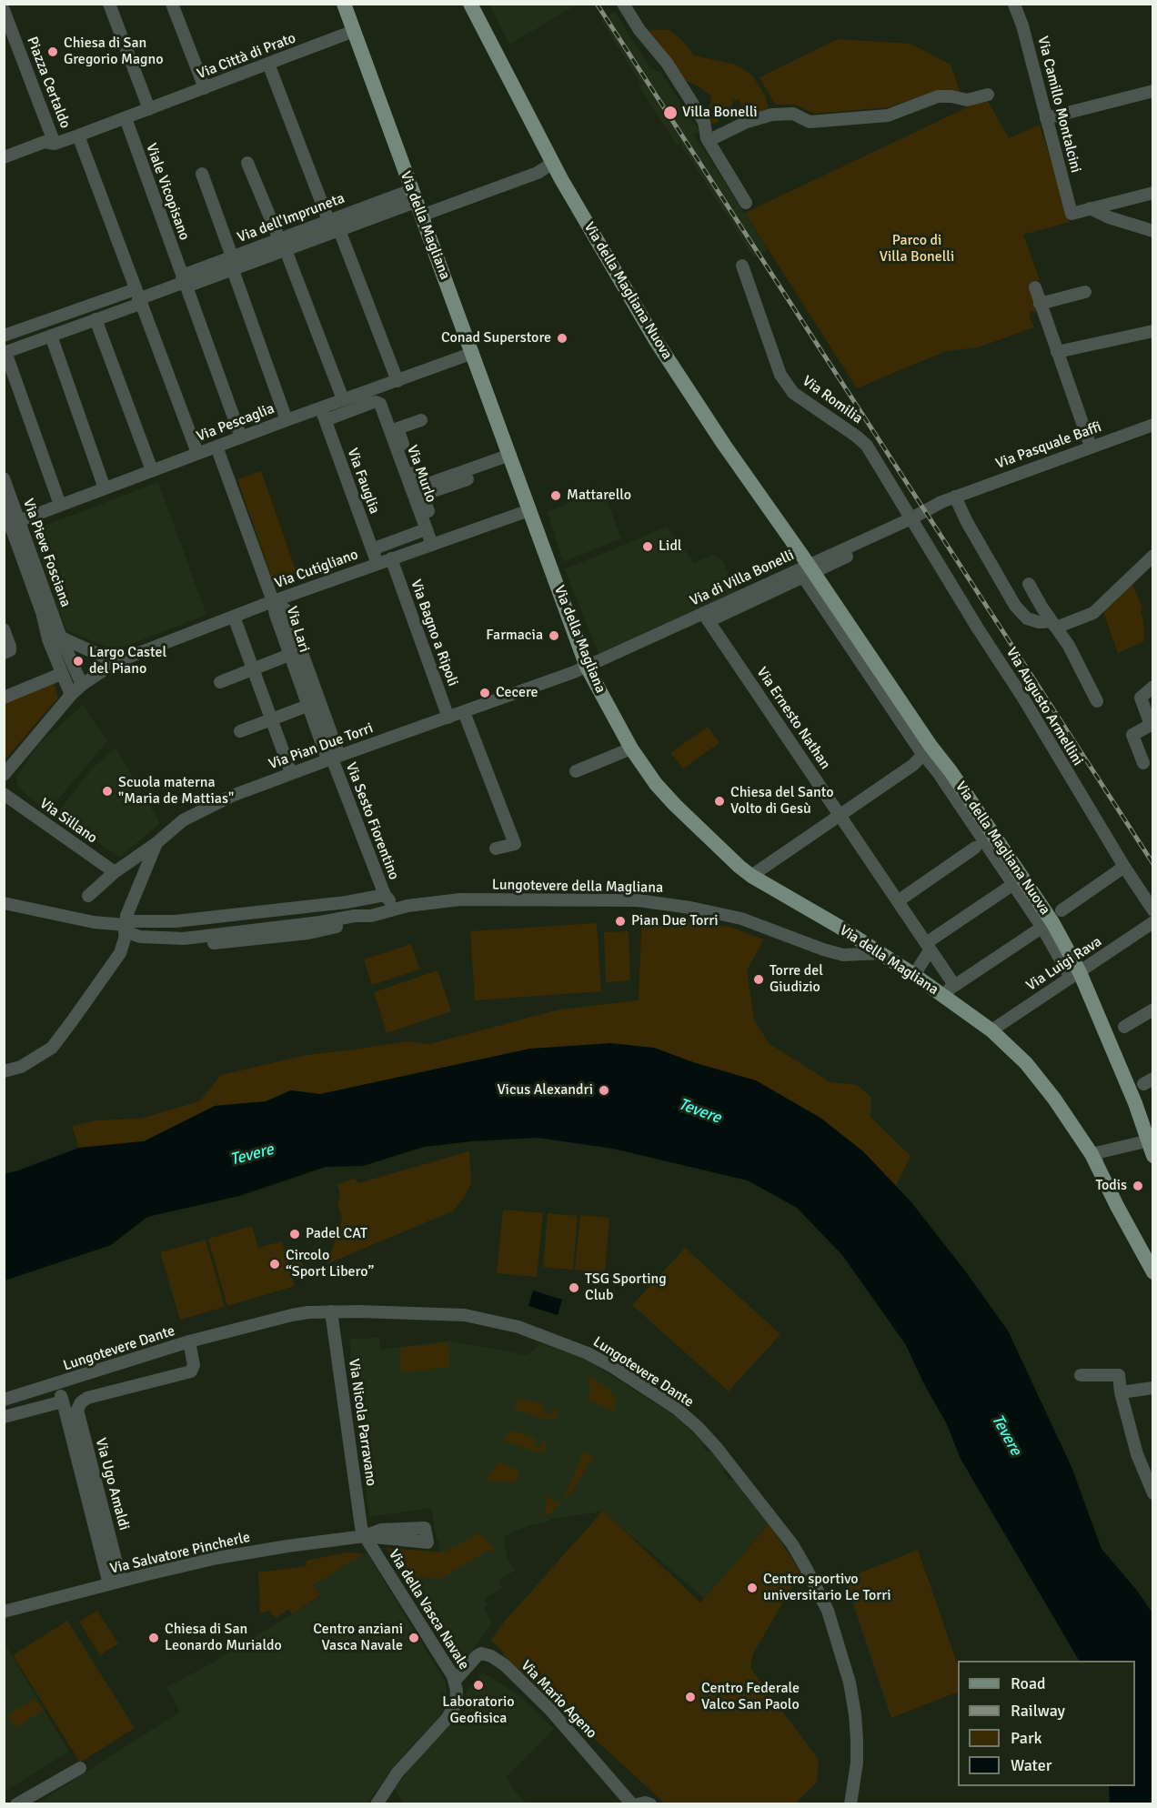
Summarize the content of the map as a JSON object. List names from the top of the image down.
{
  "streets": {
    "main road": ["Via della Magliana", "Via della Magliana Nuova"],
    "street": [
      "Via Città di Prato",
      "Piazza Certaldo",
      "Via Camillo Montalcini",
      "Viale Vicopisano",
      "Via dell'Impruneta",
      "Via Romilia",
      "Via Pescaglia",
      "Via Pasquale Baffi",
      "Via Murlo",
      "Via Fauglia",
      "Via Pieve Fosciana",
      "Via Cutigliano",
      "Via di Villa Bonelli",
      "Via Lari",
      "Via Bagno a Ripoli",
      "Via Augusto Armellini",
      "Via Ernesto Nathan",
      "Via Pian Due Torri",
      "Via Sillano",
      "Via Sesto Fiorentino",
      "Lungotevere della Magliana",
      "Via Luigi Rava",
      "Lungotevere Dante",
      "Via Nicola Parravano",
      "Via Ugo Amaldi",
      "Via Salvatore Pincherle",
      "Via della Vasca Navale",
      "Via Mario Ageno"
    ]
  },
  "crossings": [
    ["Via Città di Prato", "Via della Magliana"],
    ["Piazza Certaldo", "Viale Vicopisano"],
    ["Viale Vicopisano", "Via dell'Impruneta"],
    ["Viale Vicopisano", "Via Pescaglia"],
    ["Via dell'Impruneta", "Via della Magliana"],
    ["Via della Magliana", "Via Pescaglia"],
    ["Via della Magliana", "Via Cutigliano"],
    ["Via della Magliana", "Via di Villa Bonelli"],
    ["Via della Magliana", "Via Pian Due Torri"],
    ["Via della Magliana", "Lungotevere della Magliana"],
    ["Via della Magliana", "Via Luigi Rava"],
    ["Via della Magliana Nuova", "Via di Villa Bonelli"],
    ["Via della Magliana Nuova", "Via Luigi Rava"],
    ["Via Romilia", "Via di Villa Bonelli"],
    ["Via Romilia", "Via Augusto Armellini"],
    ["Via Pescaglia", "Via Murlo"],
    ["Via Pescaglia", "Via Fauglia"],
    ["Via Pescaglia", "Via Pieve Fosciana"],
    ["Via Pescaglia", "Via Lari"],
    ["Via Pasquale Baffi", "Via di Villa Bonelli"],
    ["Via Murlo", "Via Fauglia"],
    ["Via Murlo", "Via Cutigliano"],
    ["Via Fauglia", "Via Cutigliano"],
    ["Via Cutigliano", "Via Lari"],
    ["Via Cutigliano", "Via Bagno a Ripoli"],
    ["Via di Villa Bonelli", "Via Augusto Armellini"],
    ["Via di Villa Bonelli", "Via Ernesto Nathan"],
    ["Via di Villa Bonelli", "Via Pian Due Torri"],
    ["Via Lari", "Via Pian Due Torri"],
    ["Via Lari", "Via Sesto Fiorentino"],
    ["Via Bagno a Ripoli", "Via Pian Due Torri"],
    ["Via Pian Due Torri", "Via Sillano"],
    ["Via Pian Due Torri", "Via Sesto Fiorentino"],
    ["Via Sesto Fiorentino", "Lungotevere della Magliana"],
    ["Lungotevere Dante", "Via Nicola Parravano"],
    ["Lungotevere Dante", "Via Ugo Amaldi"],
    ["Via Nicola Parravano", "Via Salvatore Pincherle"],
    ["Via Nicola Parravano", "Via della Vasca Navale"],
    ["Via Ugo Amaldi", "Via Salvatore Pincherle"],
    ["Via Salvatore Pincherle", "Via della Vasca Navale"],
    ["Via della Vasca Navale", "Via Mario Ageno"]
  ],
  "water": ["Tevere"],
  "parks": ["Parco di Villa Bonelli"],
  "places": [
    "Chiesa di San Gregorio Magno",
    "Villa Bonelli",
    "Conad Superstore",
    "Mattarello",
    "Lidl",
    "Farmacia",
    "Largo Castel del Piano",
    "Cecere",
    "Scuola materna \"Maria de Mattias\"",
    "Chiesa del Santo Volto di Gesù",
    "Pian Due Torri",
    "Torre del Giudizio",
    "Vicus Alexandri",
    "Todis",
    "Padel CAT",
    "Circolo “Sport Libero”",
    "TSG Sporting Club",
    "Centro sportivo universitario Le Torri",
    "Chiesa di San Leonardo Murialdo",
    "Centro anziani Vasca Navale",
    "Laboratorio Geofisica",
    "Centro Federale Valco San Paolo"
  ],
  "legend": [
    "Road",
    "Railway",
    "Park",
    "Water"
  ]
}
